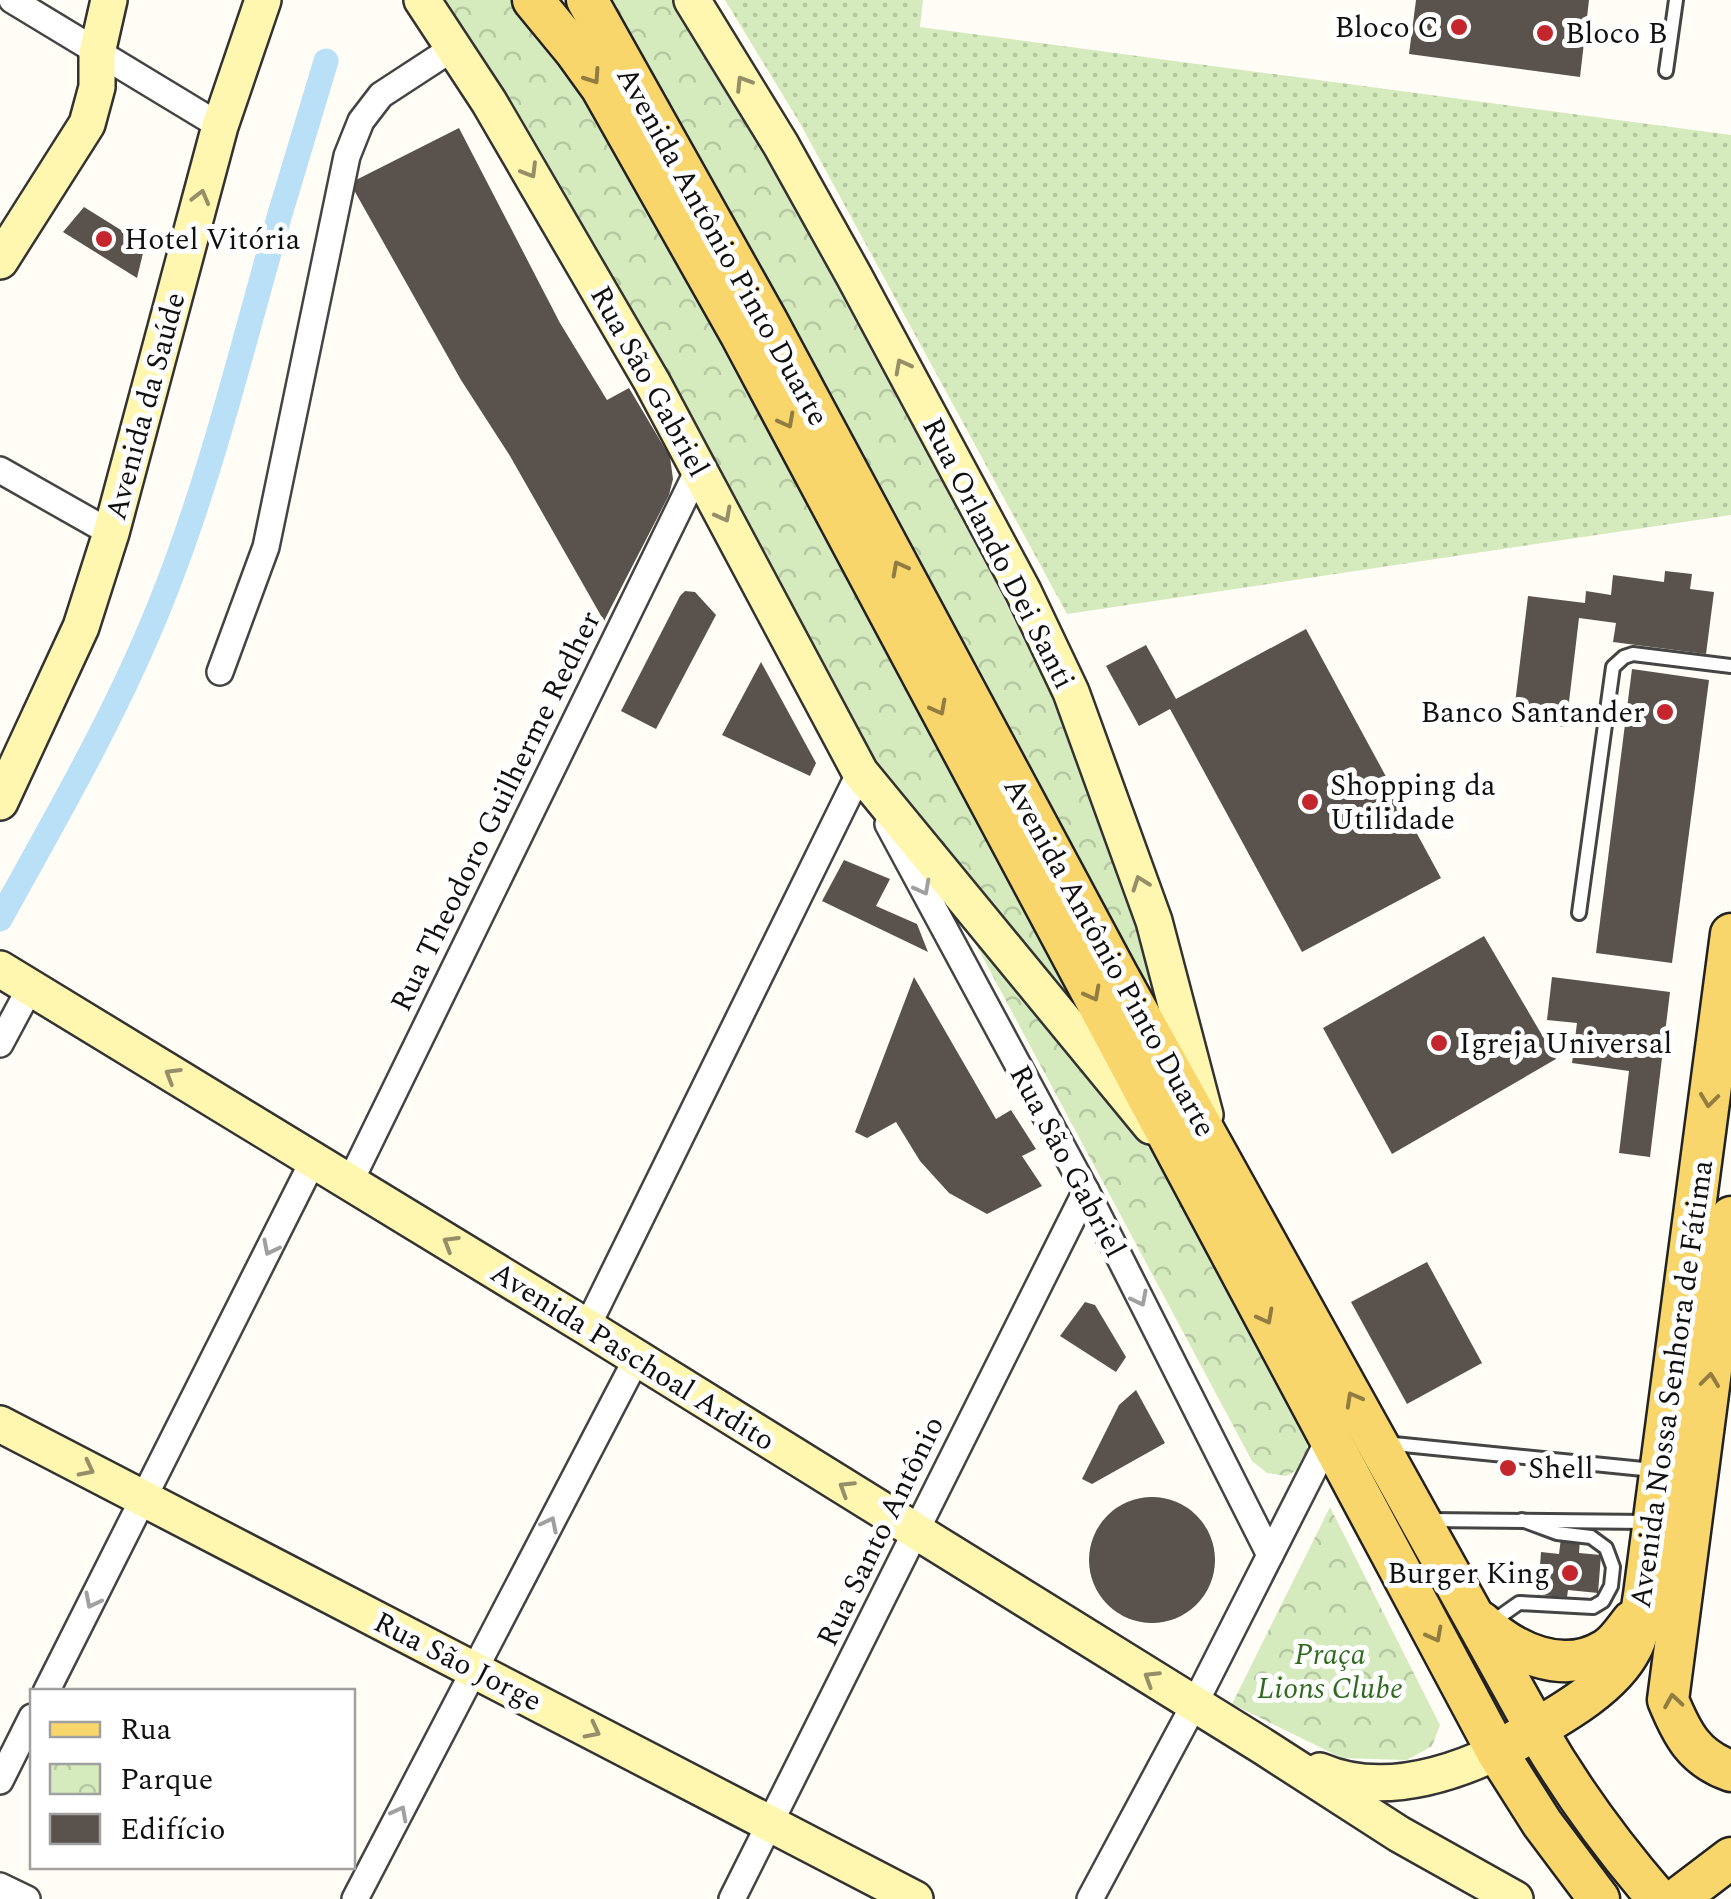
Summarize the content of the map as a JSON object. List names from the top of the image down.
{
  "streets": {
    "main road": [
      "Avenida Antônio Pinto Duarte",
      "Rua São Gabriel",
      "Avenida da Saúde",
      "Rua Orlando Dei Santi",
      "Avenida Paschoal Ardito",
      "Avenida Nossa Senhora de Fátima",
      "Rua São Jorge"
    ],
    "street": ["Rua Theodoro Guilherme Redher", "Rua Santo Antônio"]
  },
  "crossings": [
    ["Avenida Antônio Pinto Duarte", "Rua São Gabriel"],
    ["Avenida Antônio Pinto Duarte", "Rua Orlando Dei Santi"],
    ["Avenida Antônio Pinto Duarte", "Avenida Paschoal Ardito"],
    ["Avenida Antônio Pinto Duarte", "Avenida Nossa Senhora de Fátima"],
    ["Rua São Gabriel", "Rua Orlando Dei Santi"],
    ["Rua São Gabriel", "Rua Theodoro Guilherme Redher"],
    ["Rua São Gabriel", "Rua Santo Antônio"],
    ["Rua Theodoro Guilherme Redher", "Avenida Paschoal Ardito"],
    ["Avenida Paschoal Ardito", "Avenida Nossa Senhora de Fátima"],
    ["Avenida Paschoal Ardito", "Rua Santo Antônio"],
    ["Rua Santo Antônio", "Rua São Jorge"]
  ],
  "one_way": [
    "Rua São Gabriel",
    "Rua Orlando Dei Santi",
    "Avenida Paschoal Ardito",
    "Rua São Jorge"
  ],
  "parks": ["Praça Lions Clube"],
  "places": [
    "Bloco C",
    "Bloco B",
    "Hotel Vitória",
    "Banco Santander",
    "Shopping da Utilidade",
    "Igreja Universal",
    "Shell",
    "Burger King"
  ],
  "legend": ["Rua", "Parque", "Edifício"]
}
